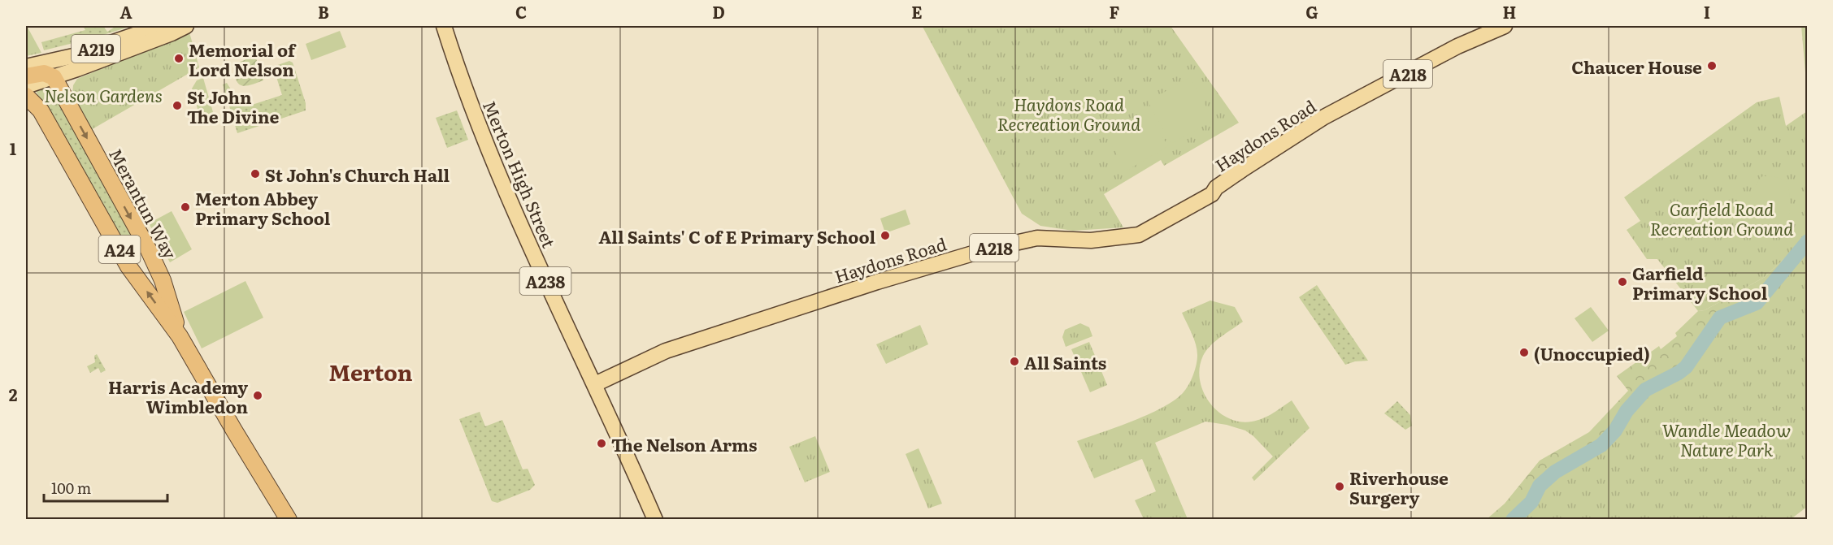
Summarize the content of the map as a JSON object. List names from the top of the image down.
{
  "streets": {
    "highway": ["Merantun Way", "A24"],
    "main road": [
      "A219",
      "A218",
      "Haydons Road",
      "Merton High Street",
      "A238"
    ]
  },
  "crossings": [
    ["A219", "Merantun Way"],
    ["Haydons Road", "Merton High Street"]
  ],
  "districts": ["Merton"],
  "parks": [
    "Nelson Gardens",
    "Haydons Road Recreation Ground",
    "Garfield Road Recreation Ground",
    "Wandle Meadow Nature Park"
  ],
  "places": [
    "Memorial of Lord Nelson",
    "Chaucer House",
    "St John The Divine",
    "St John's Church Hall",
    "Merton Abbey Primary School",
    "All Saints' C of E Primary School",
    "Garfield Primary School",
    "(Unoccupied)",
    "All Saints",
    "Harris Academy Wimbledon",
    "The Nelson Arms",
    "Riverhouse Surgery"
  ],
  "scale_bar": "100 m",
  "grid": {
    "columns": [
      "A",
      "B",
      "C",
      "D",
      "E",
      "F",
      "G",
      "H",
      "I"
    ],
    "rows": ["1", "2"]
  }
}
